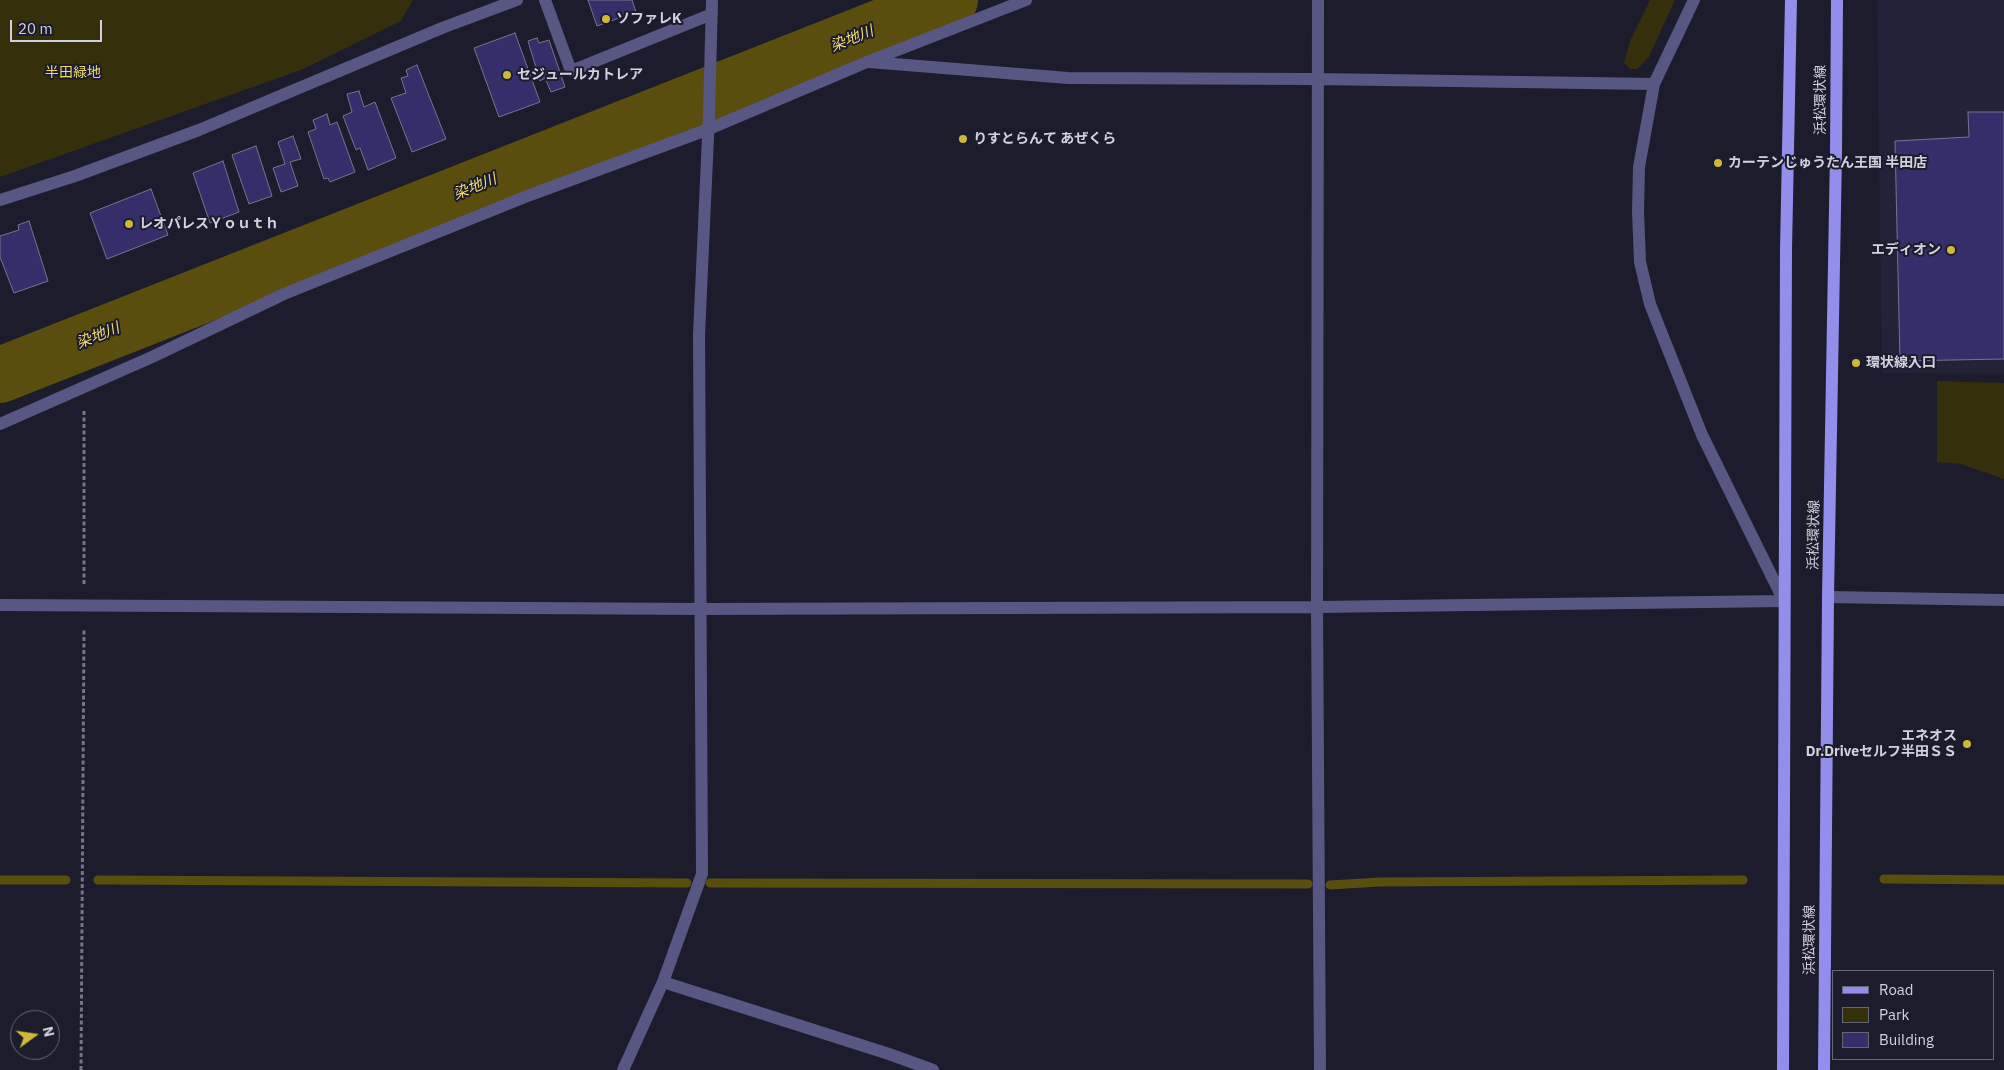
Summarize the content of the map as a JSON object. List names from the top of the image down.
{
  "streets": {
    "main road": ["浜松環状線"]
  },
  "water": ["染地川"],
  "parks": ["半田緑地"],
  "places": [
    "ソファレK",
    "セジュールカトレア",
    "りすとらんて あぜくら",
    "カーテンじゅうたん王国 半田店",
    "レオパレスＹｏｕｔｈ",
    "エディオン",
    "環状線入口",
    "エネオス Dr.Driveセルフ半田ＳＳ"
  ],
  "legend": ["Road", "Park", "Building"],
  "scale_bar": "20 m",
  "north": "right"
}
